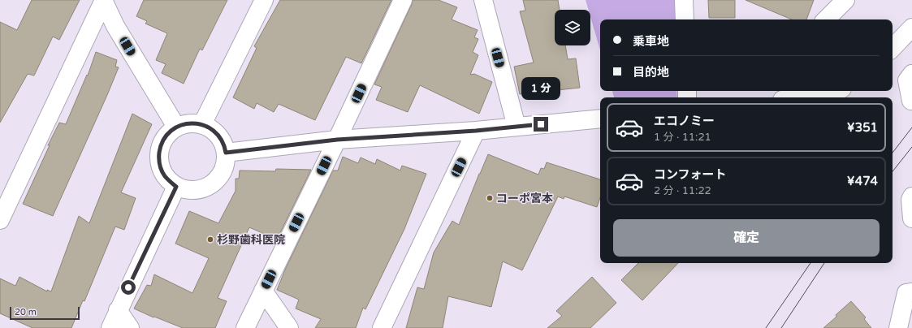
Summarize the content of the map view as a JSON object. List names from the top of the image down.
{
  "places": ["コーポ宮本", "杉野歯科医院"],
  "scale_bar": "20 m",
  "page": {
    "banner": ["乗車地", "目的地"],
    "bubble": "1 分",
    "list": [
      {
        "name": "エコノミー",
        "note": "1 分 · 11:21",
        "value": "¥351"
      },
      {
        "name": "コンフォート",
        "note": "2 分 · 11:22",
        "value": "¥474"
      }
    ],
    "buttons": "確定",
    "scale": "20 m"
  }
}
